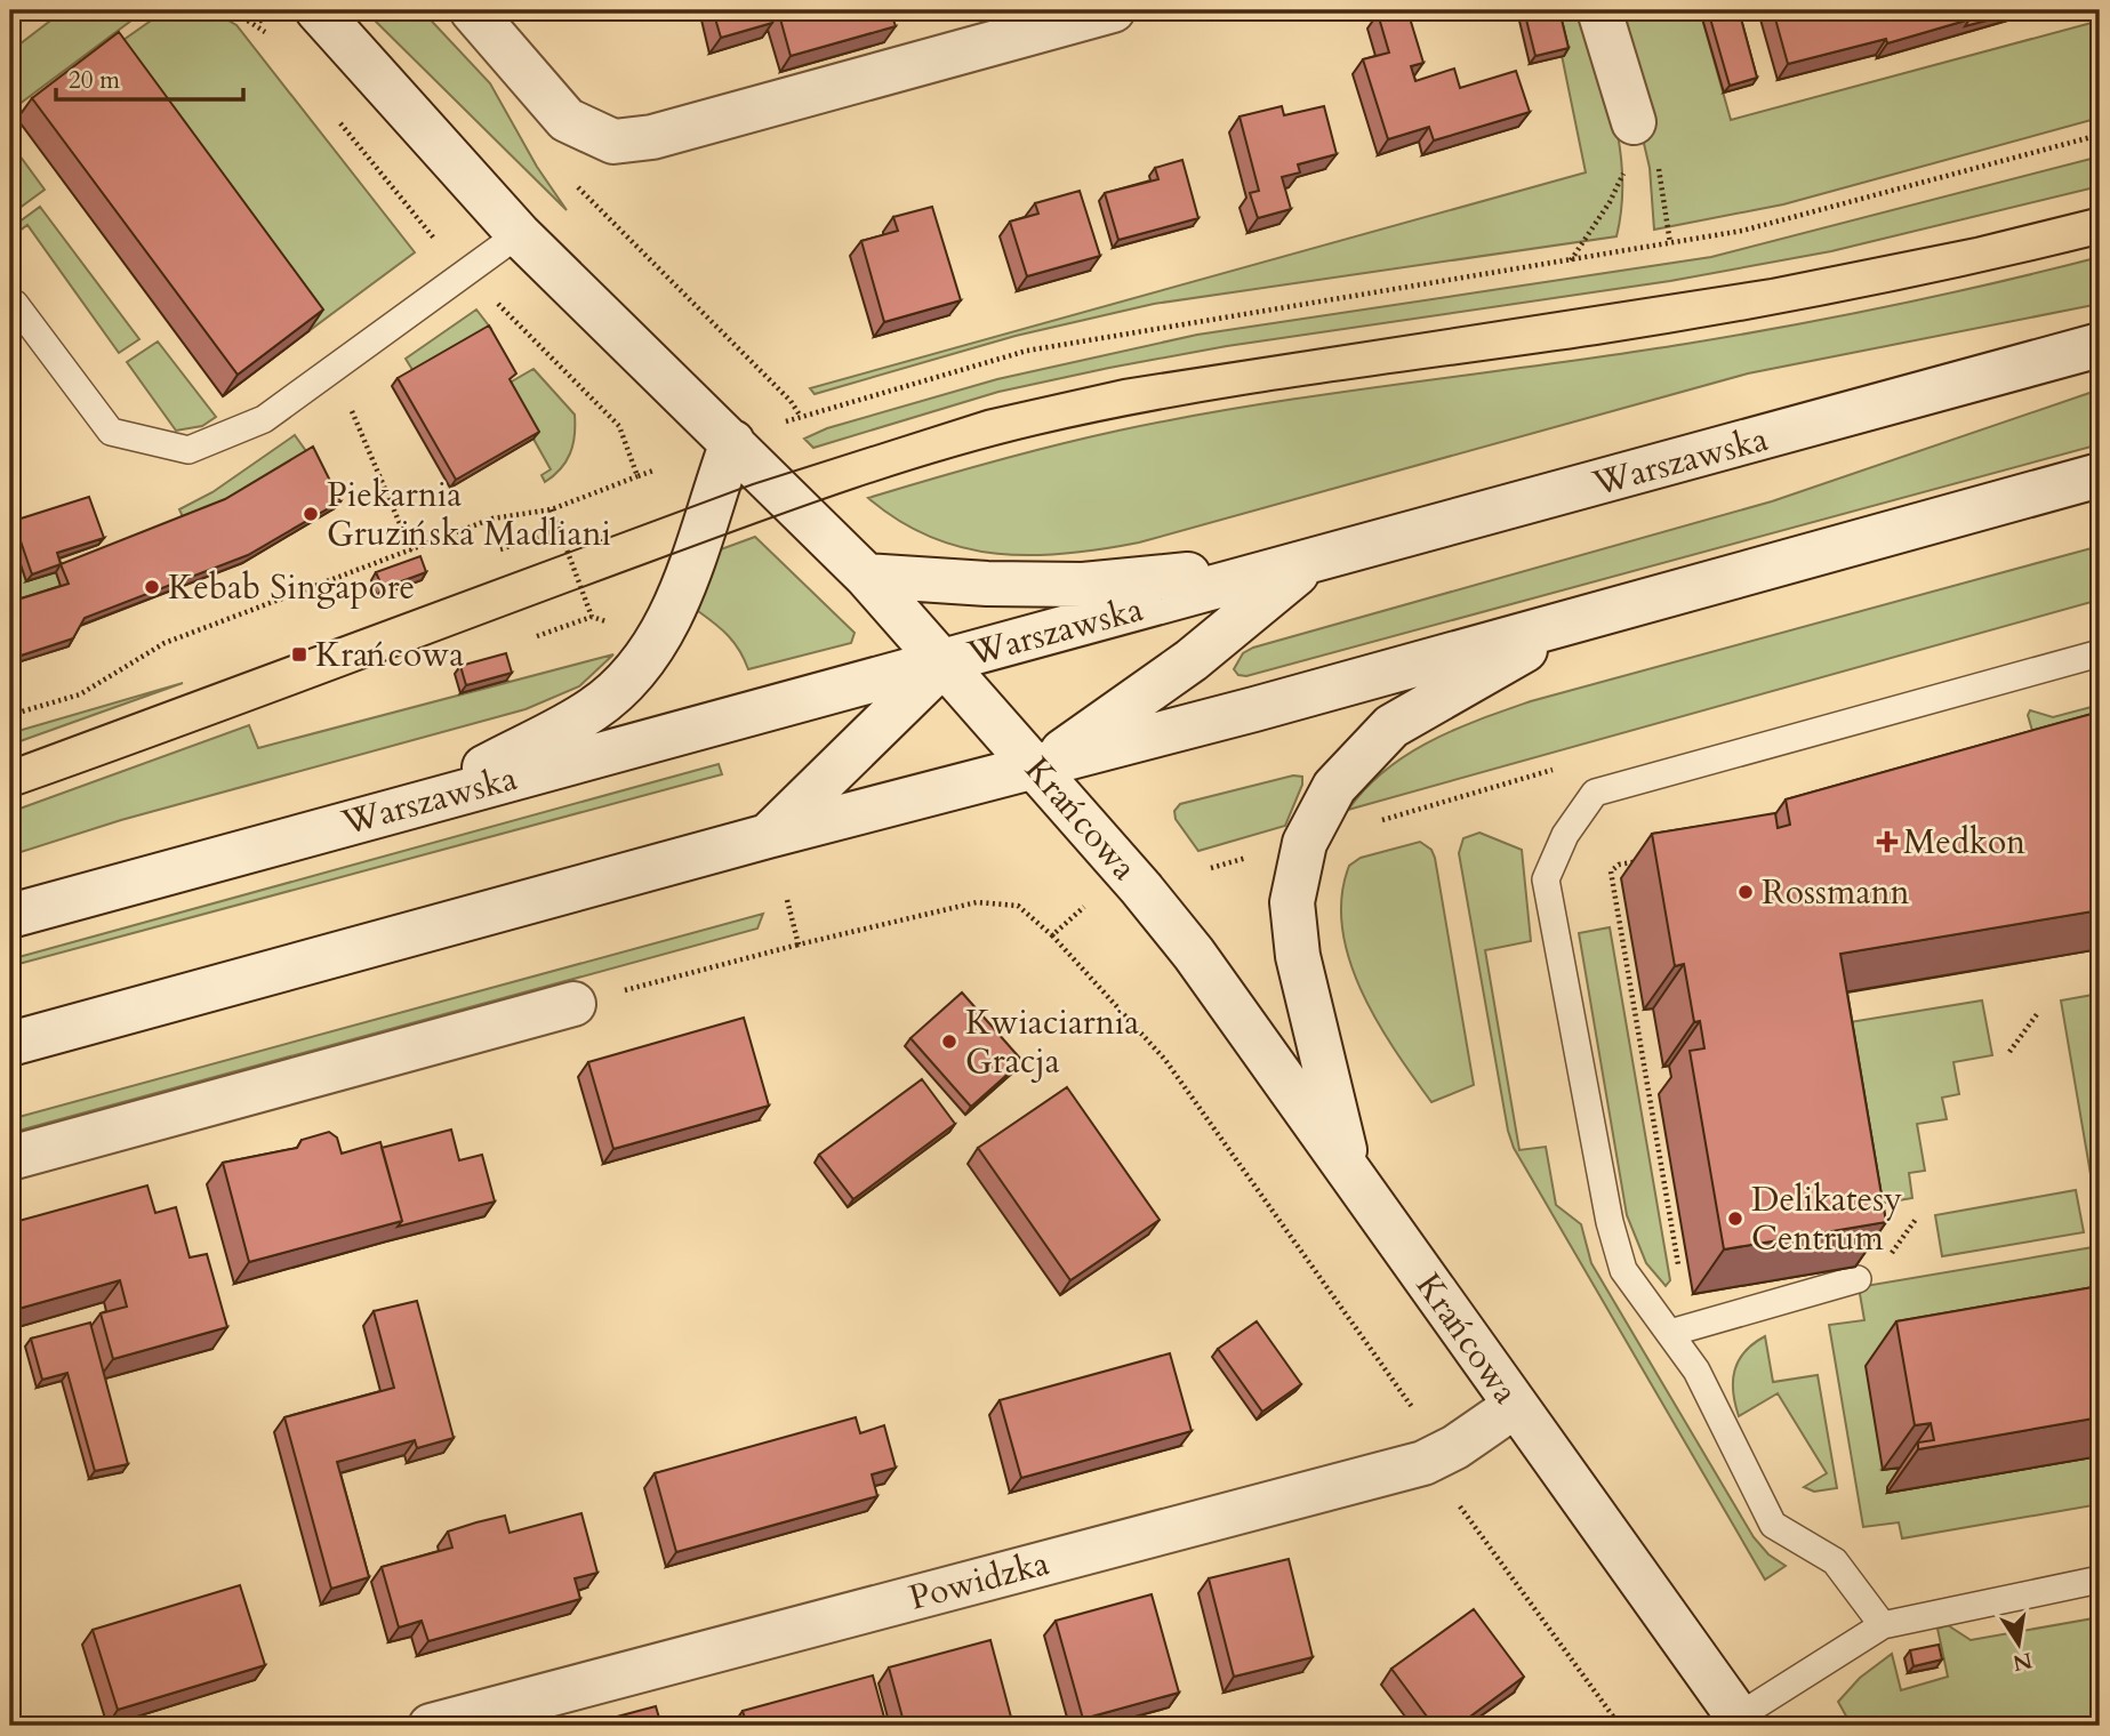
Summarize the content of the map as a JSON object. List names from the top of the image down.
{
  "streets": {
    "street": ["Warszawska", "Krańcowa", "Powidzka"]
  },
  "crossings": [
    ["Warszawska", "Krańcowa"],
    ["Krańcowa", "Powidzka"]
  ],
  "places": {
    "other": [
      "Piekarnia Gruzińska Madliani",
      "Kebab Singapore",
      "Rossmann",
      "Kwiaciarnia Gracja",
      "Delikatesy Centrum"
    ],
    "transit": ["Krańcowa"],
    "health": ["Medkon"]
  },
  "scale_bar": "20 m",
  "north": "bottom"
}
